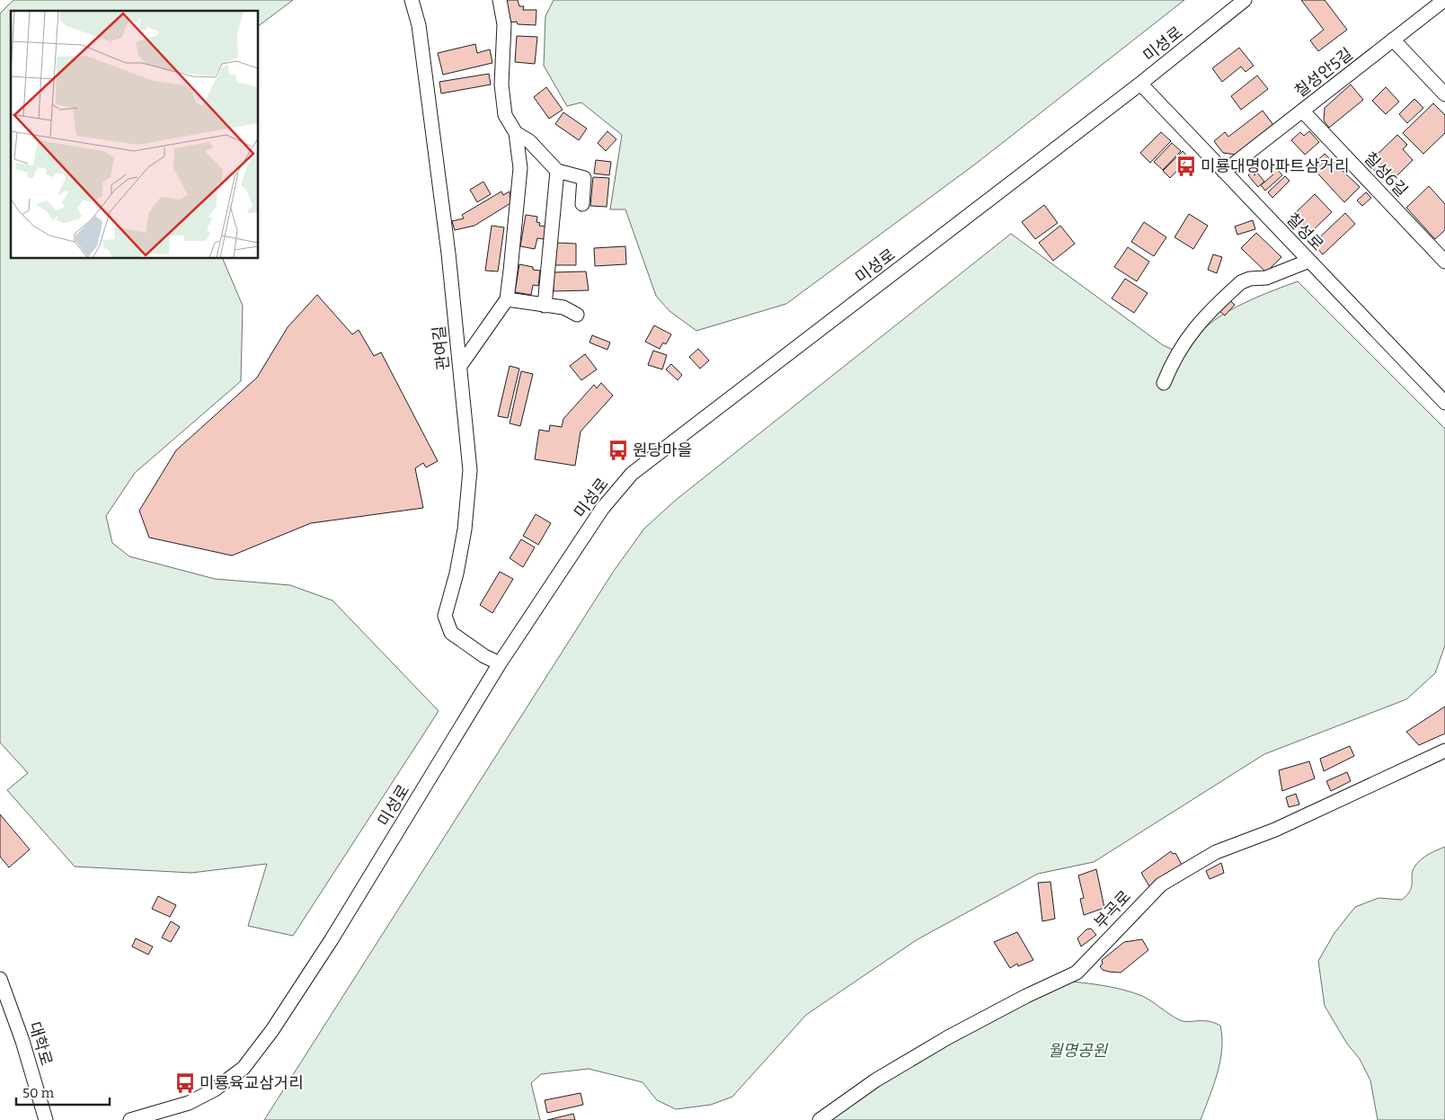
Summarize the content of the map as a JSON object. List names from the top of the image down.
{
  "streets": {
    "street": [
      "미성로",
      "칠성안5길",
      "칠성6길",
      "칠성로",
      "관여길",
      "부곡로",
      "대학로"
    ]
  },
  "crossings": [
    ["미성로", "칠성로"],
    ["미성로", "관여길"],
    ["칠성안5길", "칠성6길"],
    ["칠성안5길", "칠성로"]
  ],
  "parks": ["월명공원"],
  "places": {
    "bus stop": ["미룡대명아파트삼거리", "원당마을", "미룡육교삼거리"]
  },
  "scale_bar": "50 m"
}
